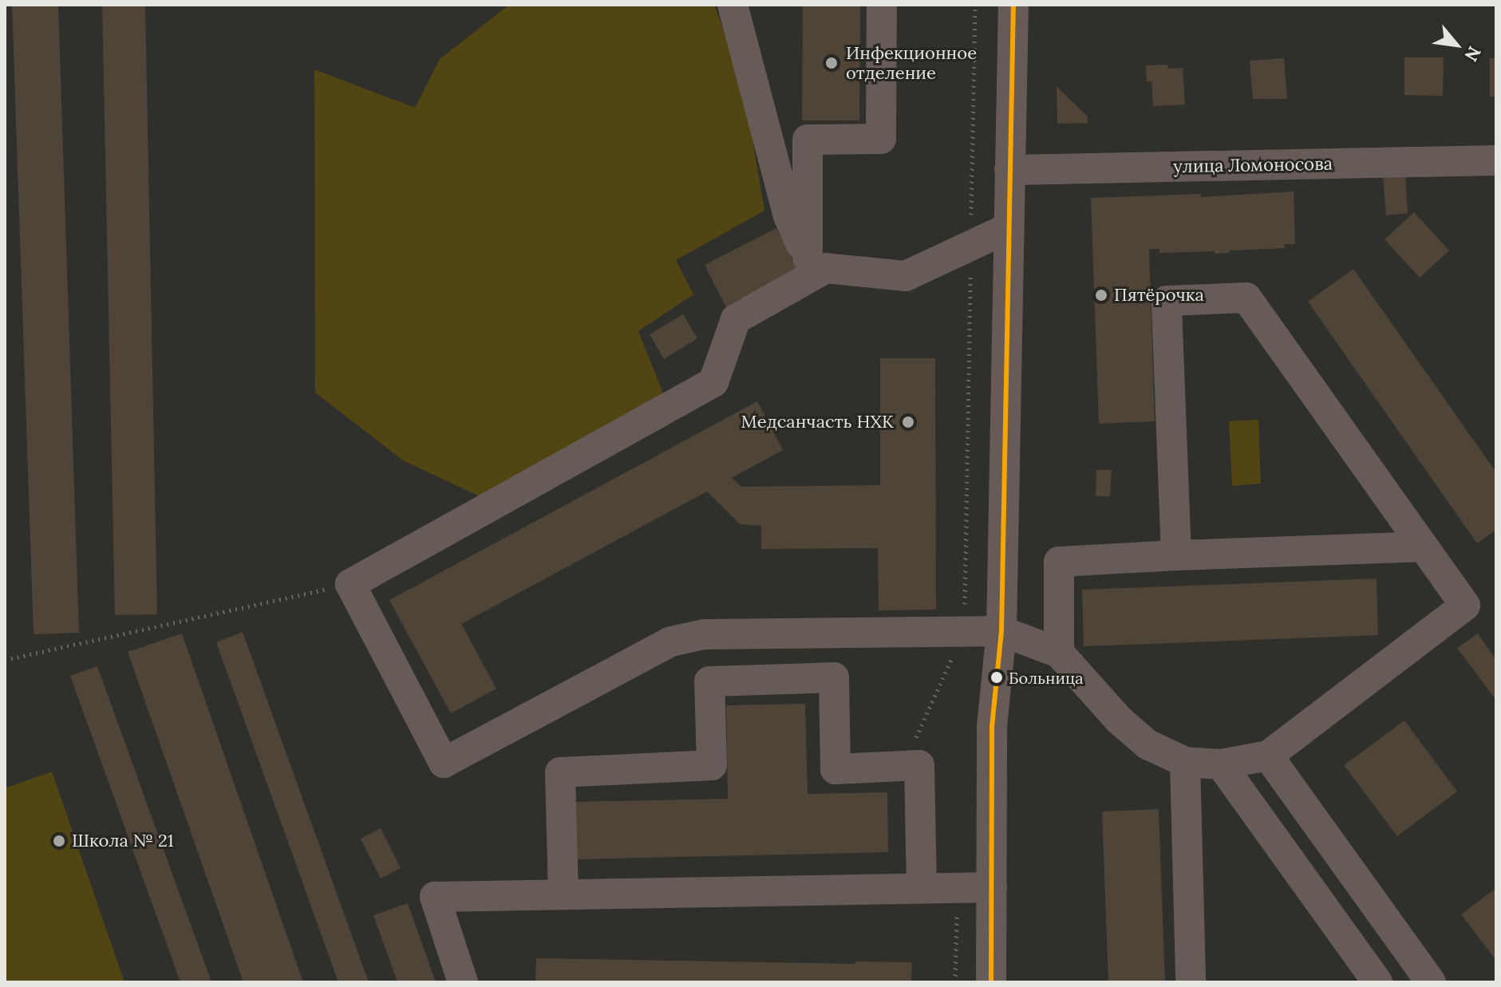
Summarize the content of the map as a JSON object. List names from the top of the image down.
{
  "streets": {
    "street": ["улица Ломоносова"]
  },
  "places": [
    "Инфекционное отделение",
    "Пятёрочка",
    "Медсанчасть НХК",
    "Больница",
    "Школа № 21"
  ],
  "north": "bottom right"
}
